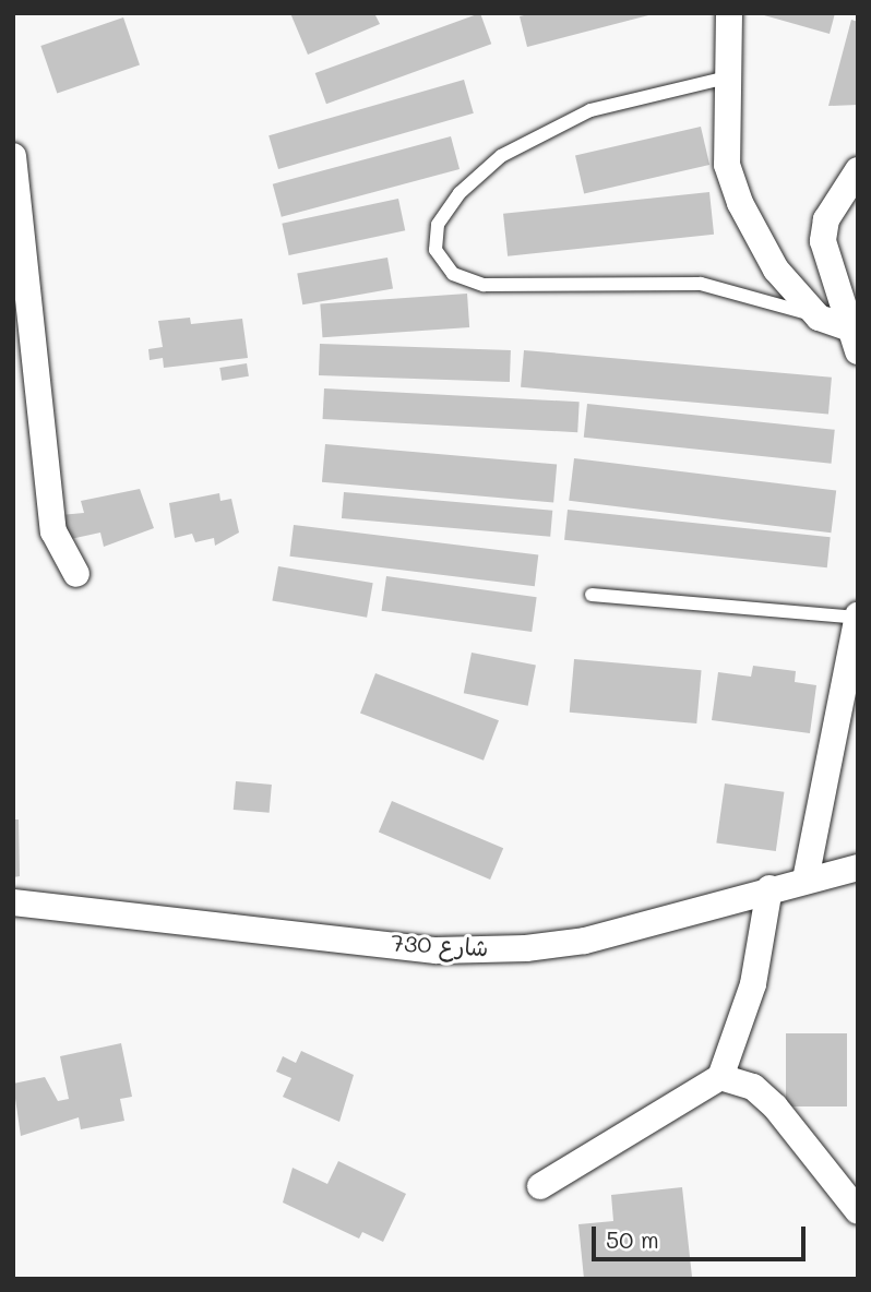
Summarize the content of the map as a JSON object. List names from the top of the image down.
{
  "streets": {
    "street": ["شارع 730"]
  },
  "scale_bar": "50 m"
}
